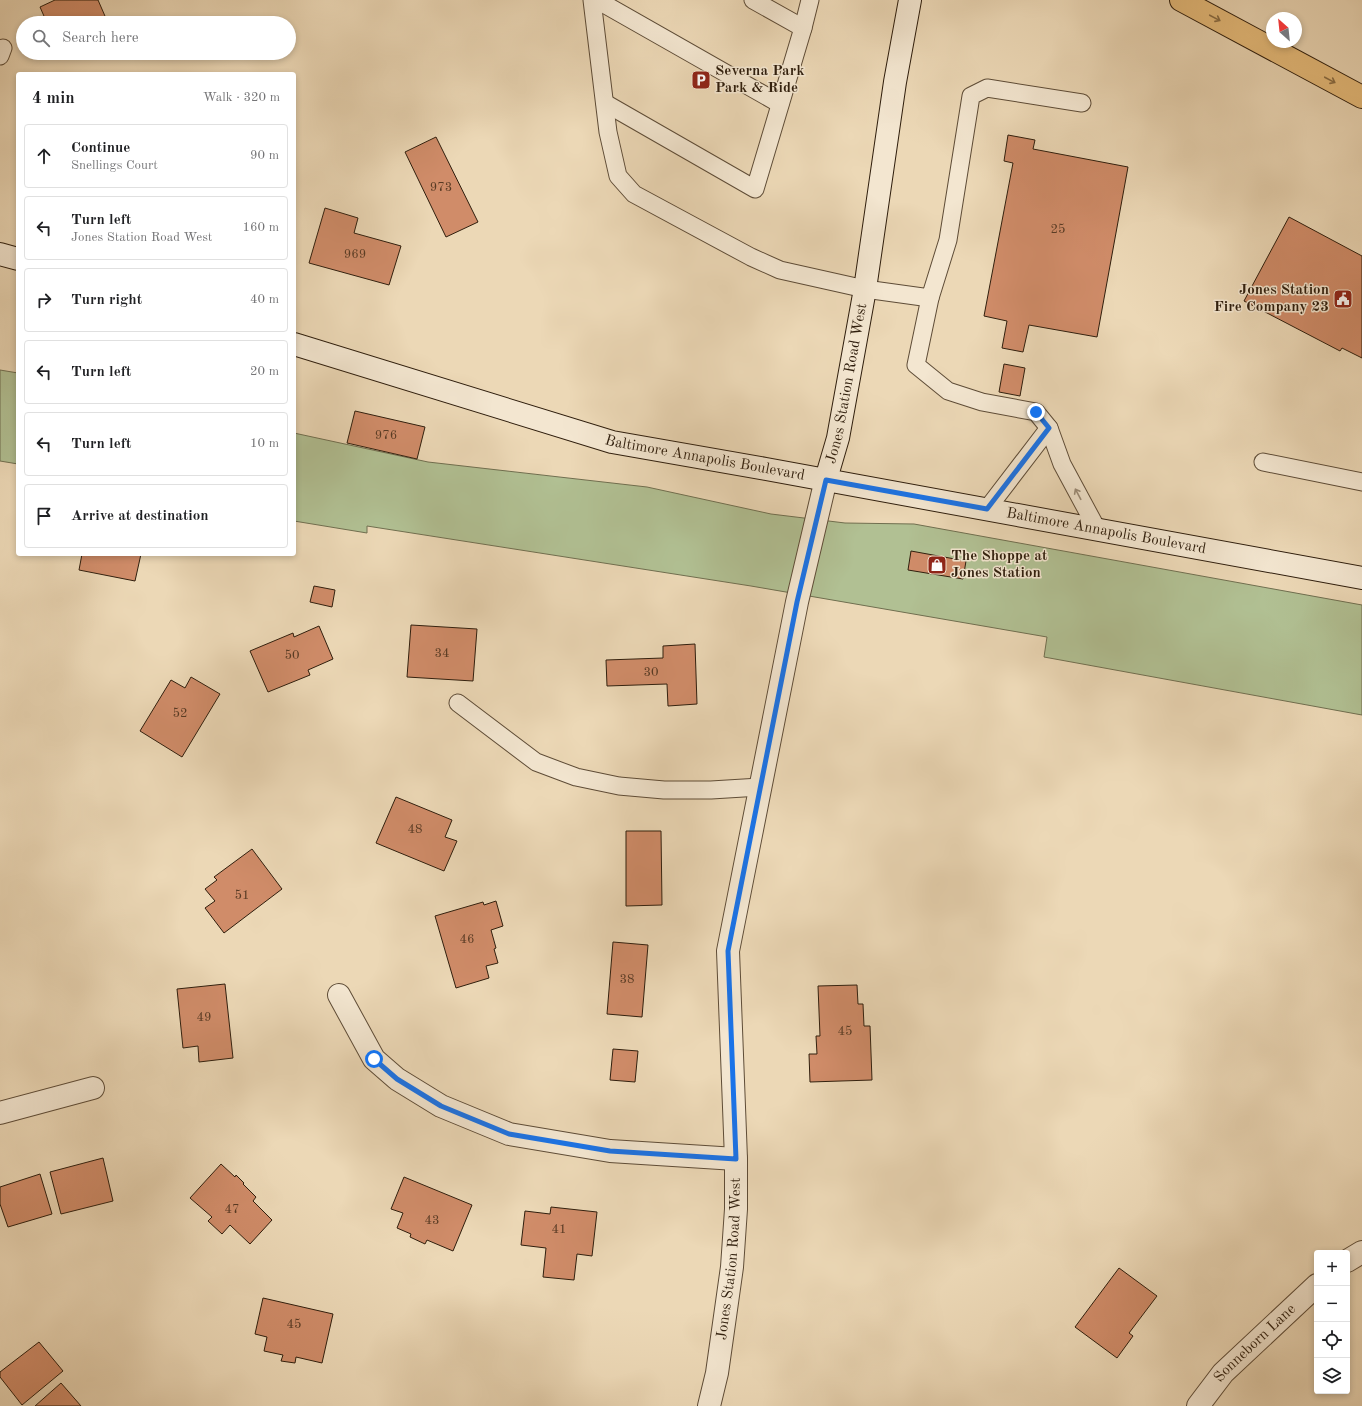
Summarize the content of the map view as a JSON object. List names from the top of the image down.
{
  "streets": {
    "street": ["Jones Station Road West", "Baltimore Annapolis Boulevard", "Sonneborn Lane"]
  },
  "crossings": [
    ["Jones Station Road West", "Baltimore Annapolis Boulevard"]
  ],
  "places": {
    "parking": ["Severna Park Park & Ride"],
    "public building": ["Jones Station Fire Company 23"],
    "shop": ["The Shoppe at Jones Station"]
  },
  "house_numbers": [
    "973",
    "25",
    "969",
    "976",
    "34",
    "50",
    "30",
    "52",
    "48",
    "51",
    "46",
    "38",
    "49",
    "45",
    "47",
    "43",
    "41",
    "45"
  ],
  "north": "top left",
  "page": {
    "search": "Search here",
    "heading": ["4 min", "Walk · 320 m"],
    "list": [
      ["Continue", "Snellings Court", "90 m"],
      ["Turn left", "Jones Station Road West", "160 m"],
      ["Turn right", "40 m"],
      ["Turn left", "20 m"],
      ["Turn left", "10 m"],
      "Arrive at destination"
    ],
    "map_buttons": ["+", "−"]
  }
}
